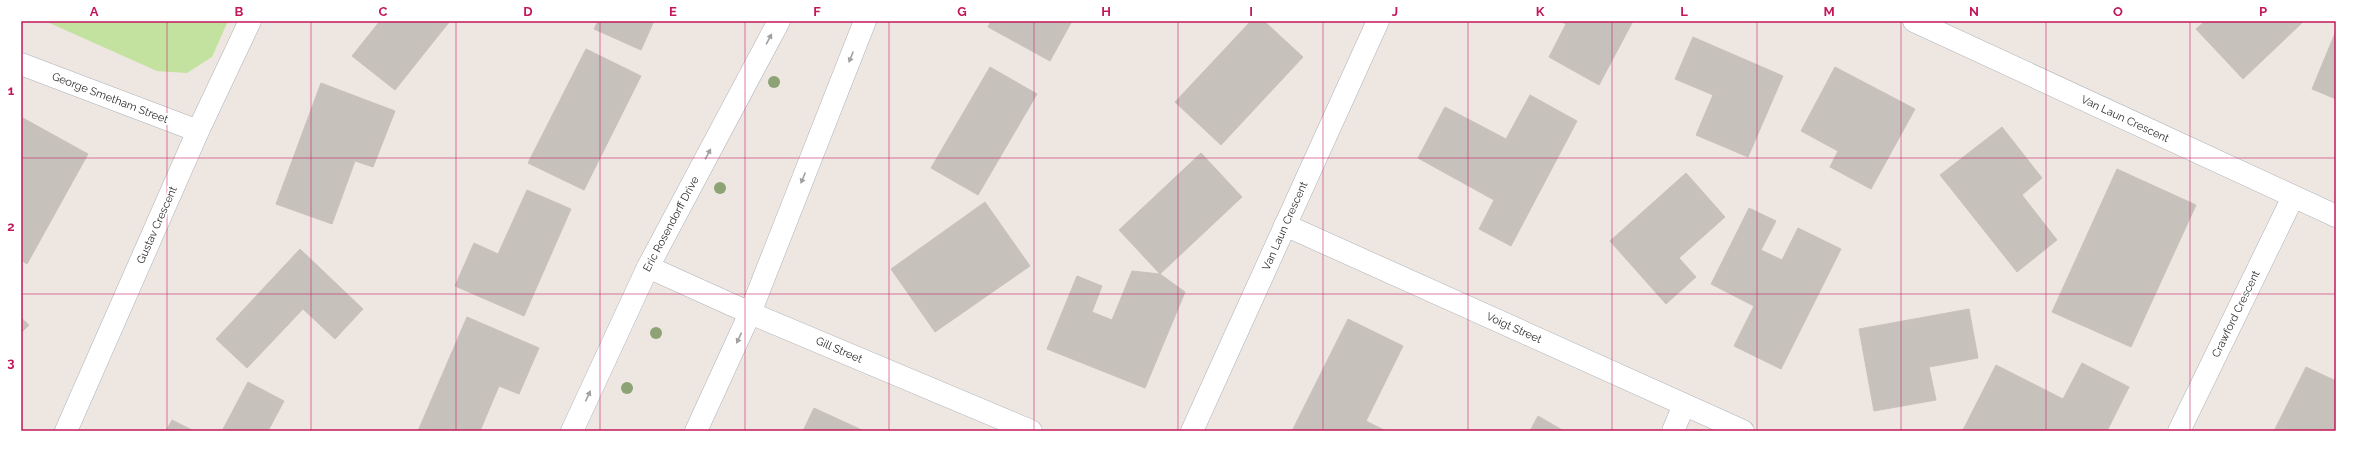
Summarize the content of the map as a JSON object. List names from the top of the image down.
{
  "streets": {
    "street": [
      "George Smetham Street",
      "Van Laun Crescent",
      "Eric Rosendorff Drive",
      "Gustav Crescent",
      "Crawford Crescent",
      "Voigt Street",
      "Gill Street"
    ]
  },
  "crossings": [
    ["George Smetham Street", "Gustav Crescent"],
    ["Van Laun Crescent", "Crawford Crescent"],
    ["Van Laun Crescent", "Voigt Street"],
    ["Eric Rosendorff Drive", "Gill Street"]
  ],
  "grid": {
    "columns": [
      "A",
      "B",
      "C",
      "D",
      "E",
      "F",
      "G",
      "H",
      "I",
      "J",
      "K",
      "L",
      "M",
      "N",
      "O",
      "P"
    ],
    "rows": ["1", "2", "3"]
  }
}
